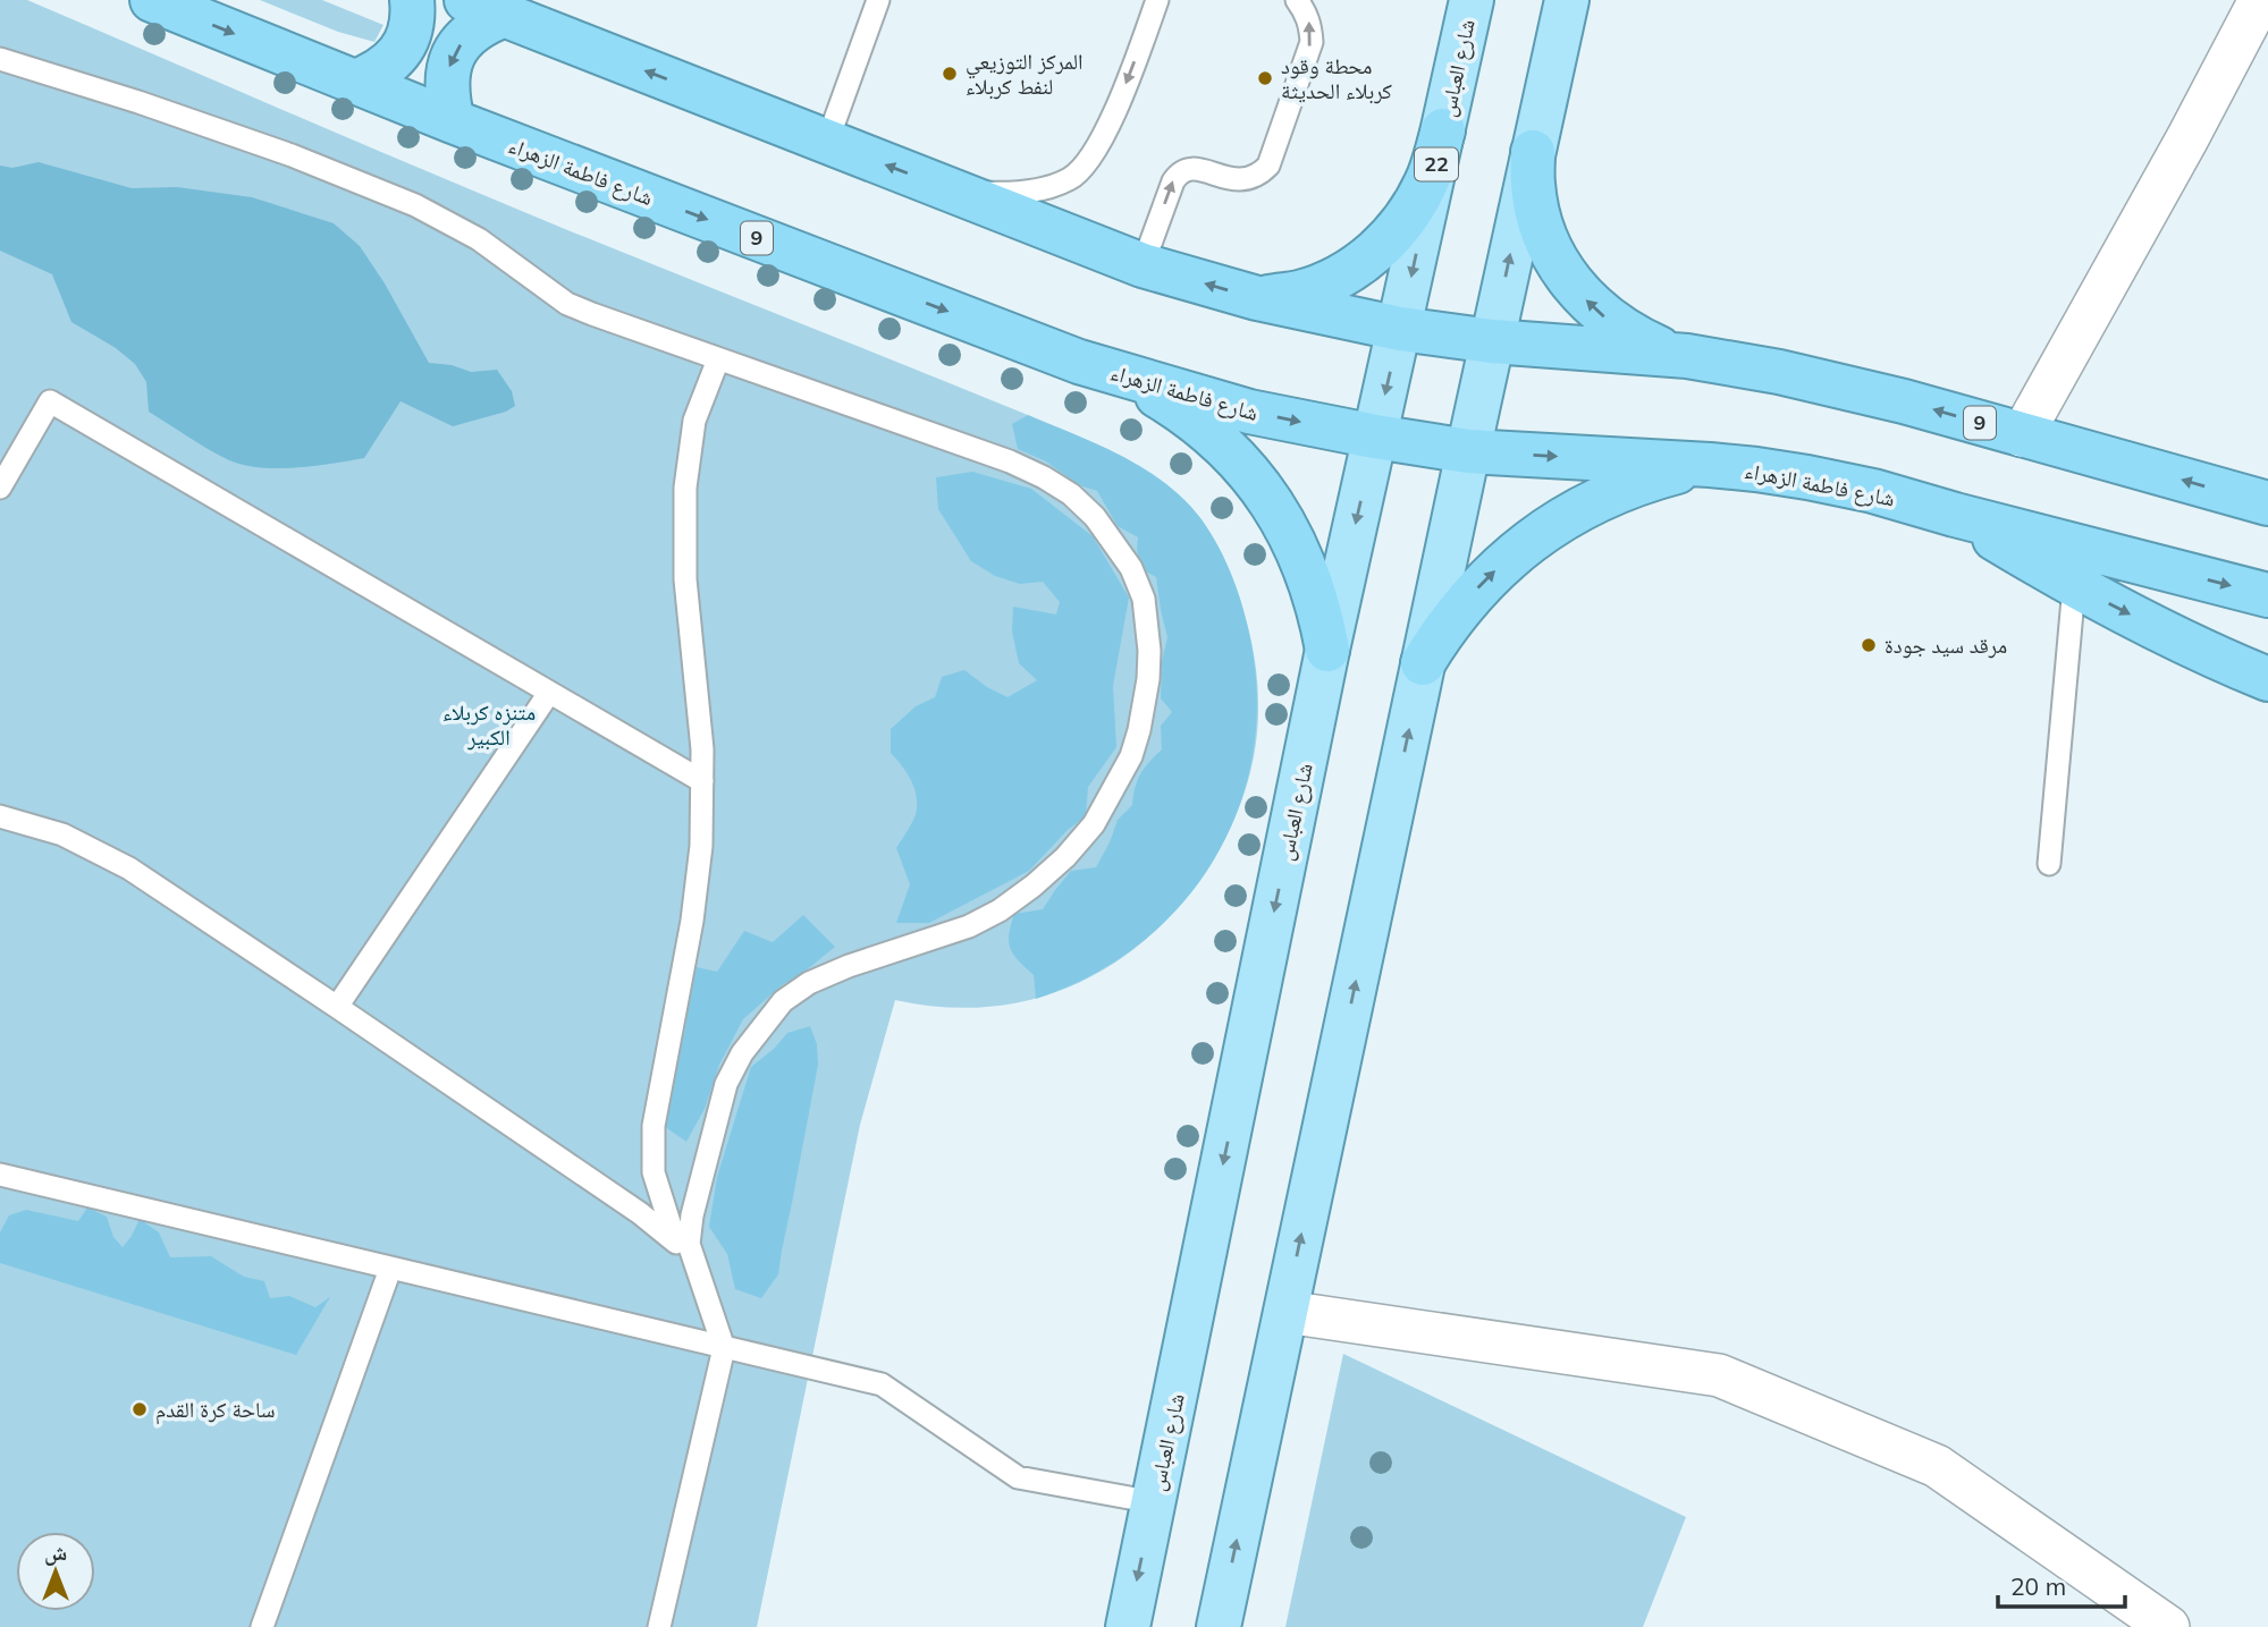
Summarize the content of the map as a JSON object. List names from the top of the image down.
{
  "streets": {
    "highway": ["شارع فاطمة الزهراء", "9"],
    "main road": ["شارع العباس", "22"]
  },
  "crossings": [
    ["شارع العباس", "شارع فاطمة الزهراء"],
    ["شارع العباس", "9"]
  ],
  "parks": ["متنزه كربلاء الكبير"],
  "places": [
    "المركز التوزيعي لنفط كربلاء",
    "محطة وقود كربلاء الحديثة",
    "مرقد سيد جودة",
    "ساحة كرة القدم"
  ],
  "scale_bar": "20 m",
  "north": "top"
}
